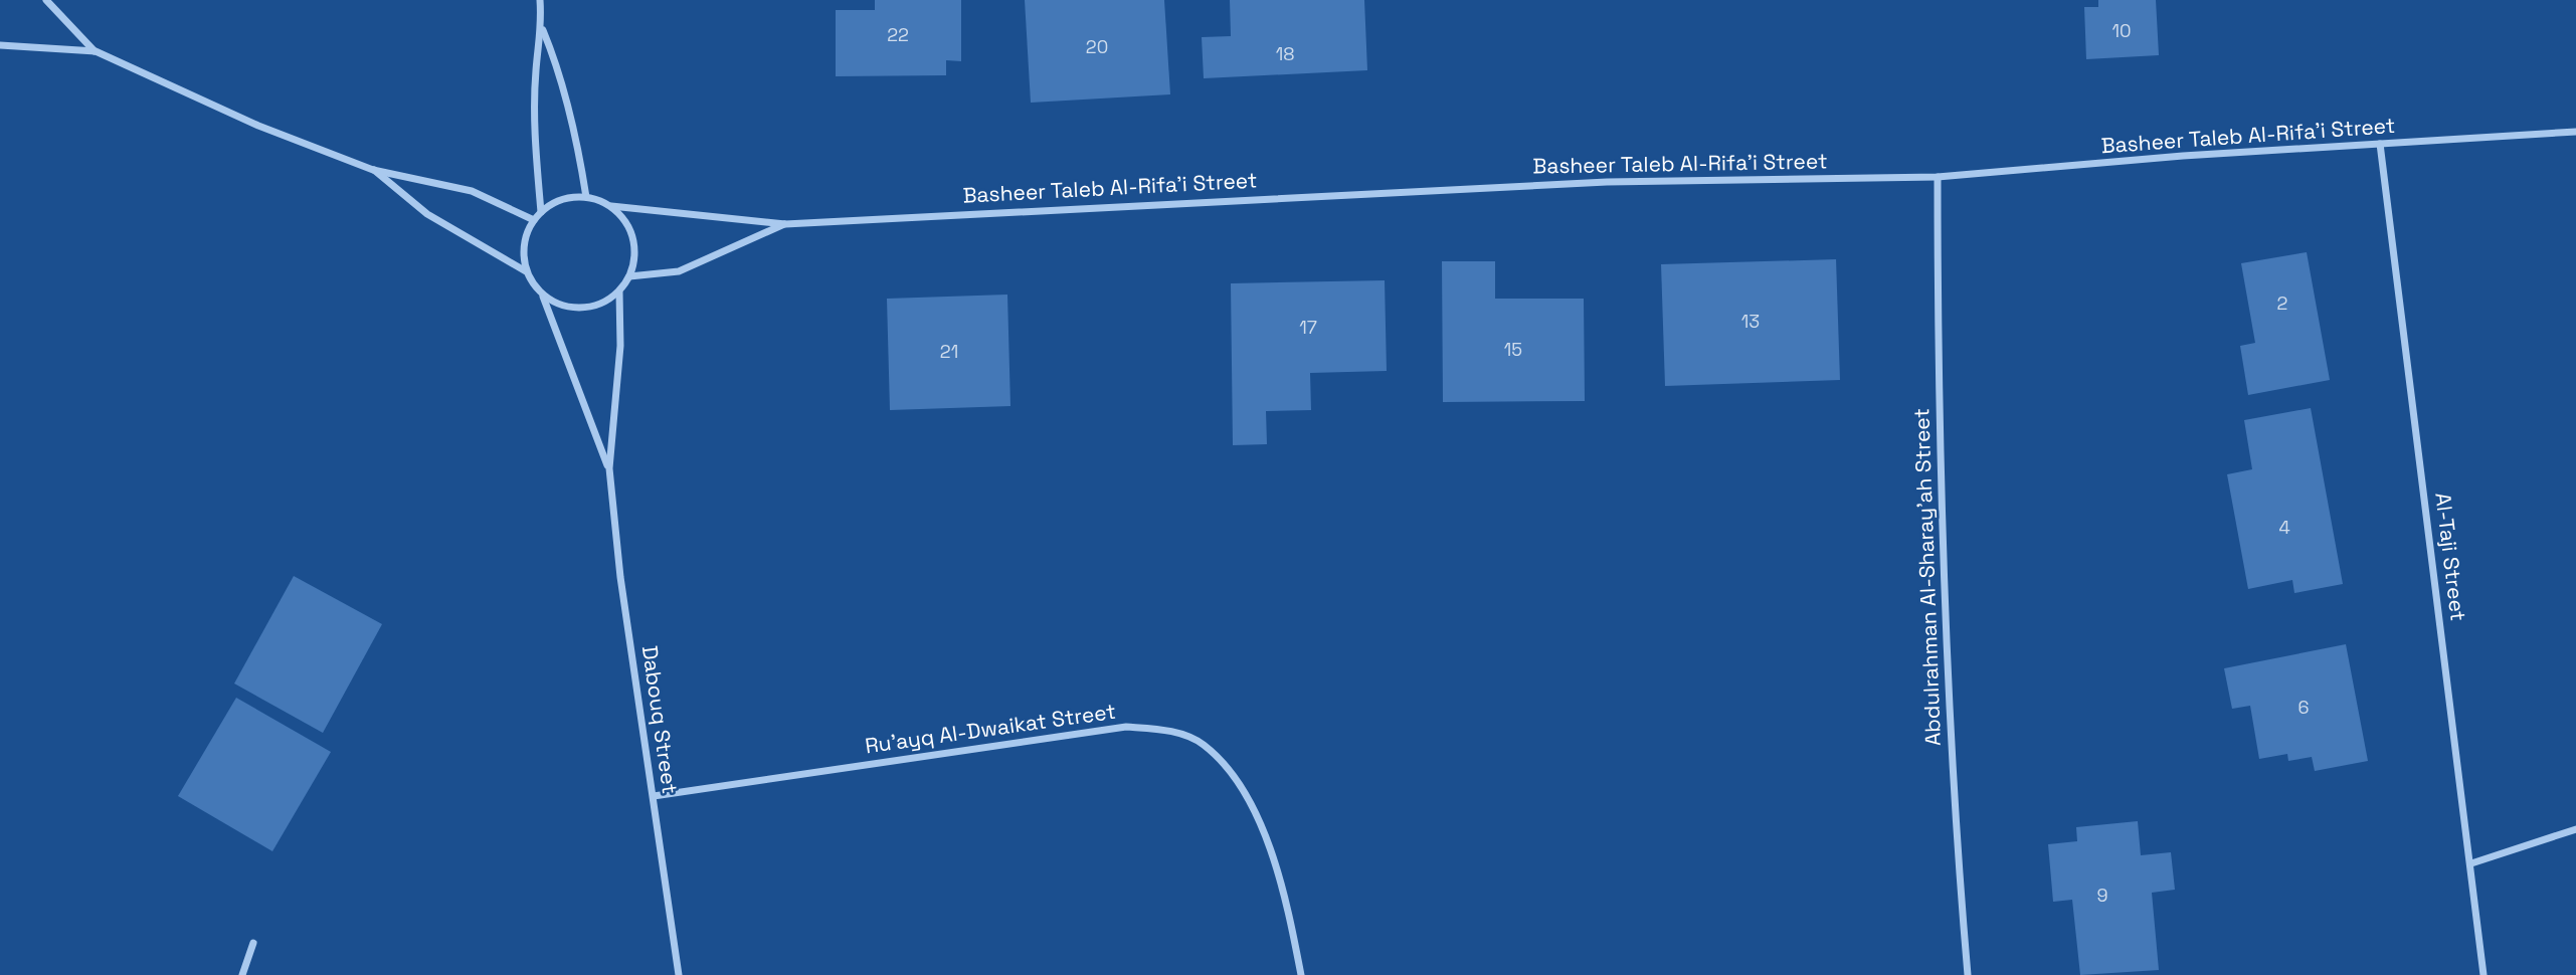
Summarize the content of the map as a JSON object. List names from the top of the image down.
{
  "streets": {
    "street": [
      "Basheer Taleb Al-Rifa'i Street",
      "Al-Taji Street",
      "Abdulrahman Al-Sharay'ah Street",
      "Dabouq Street",
      "Ru'ayq Al-Dwaikat Street"
    ]
  },
  "crossings": [
    ["Basheer Taleb Al-Rifa'i Street", "Al-Taji Street"],
    ["Basheer Taleb Al-Rifa'i Street", "Abdulrahman Al-Sharay'ah Street"],
    ["Basheer Taleb Al-Rifa'i Street", "Dabouq Street"],
    ["Dabouq Street", "Ru'ayq Al-Dwaikat Street"]
  ],
  "house_numbers": [
    "10",
    "22",
    "20",
    "18",
    "2",
    "13",
    "17",
    "15",
    "21",
    "4",
    "6",
    "9"
  ]
}
